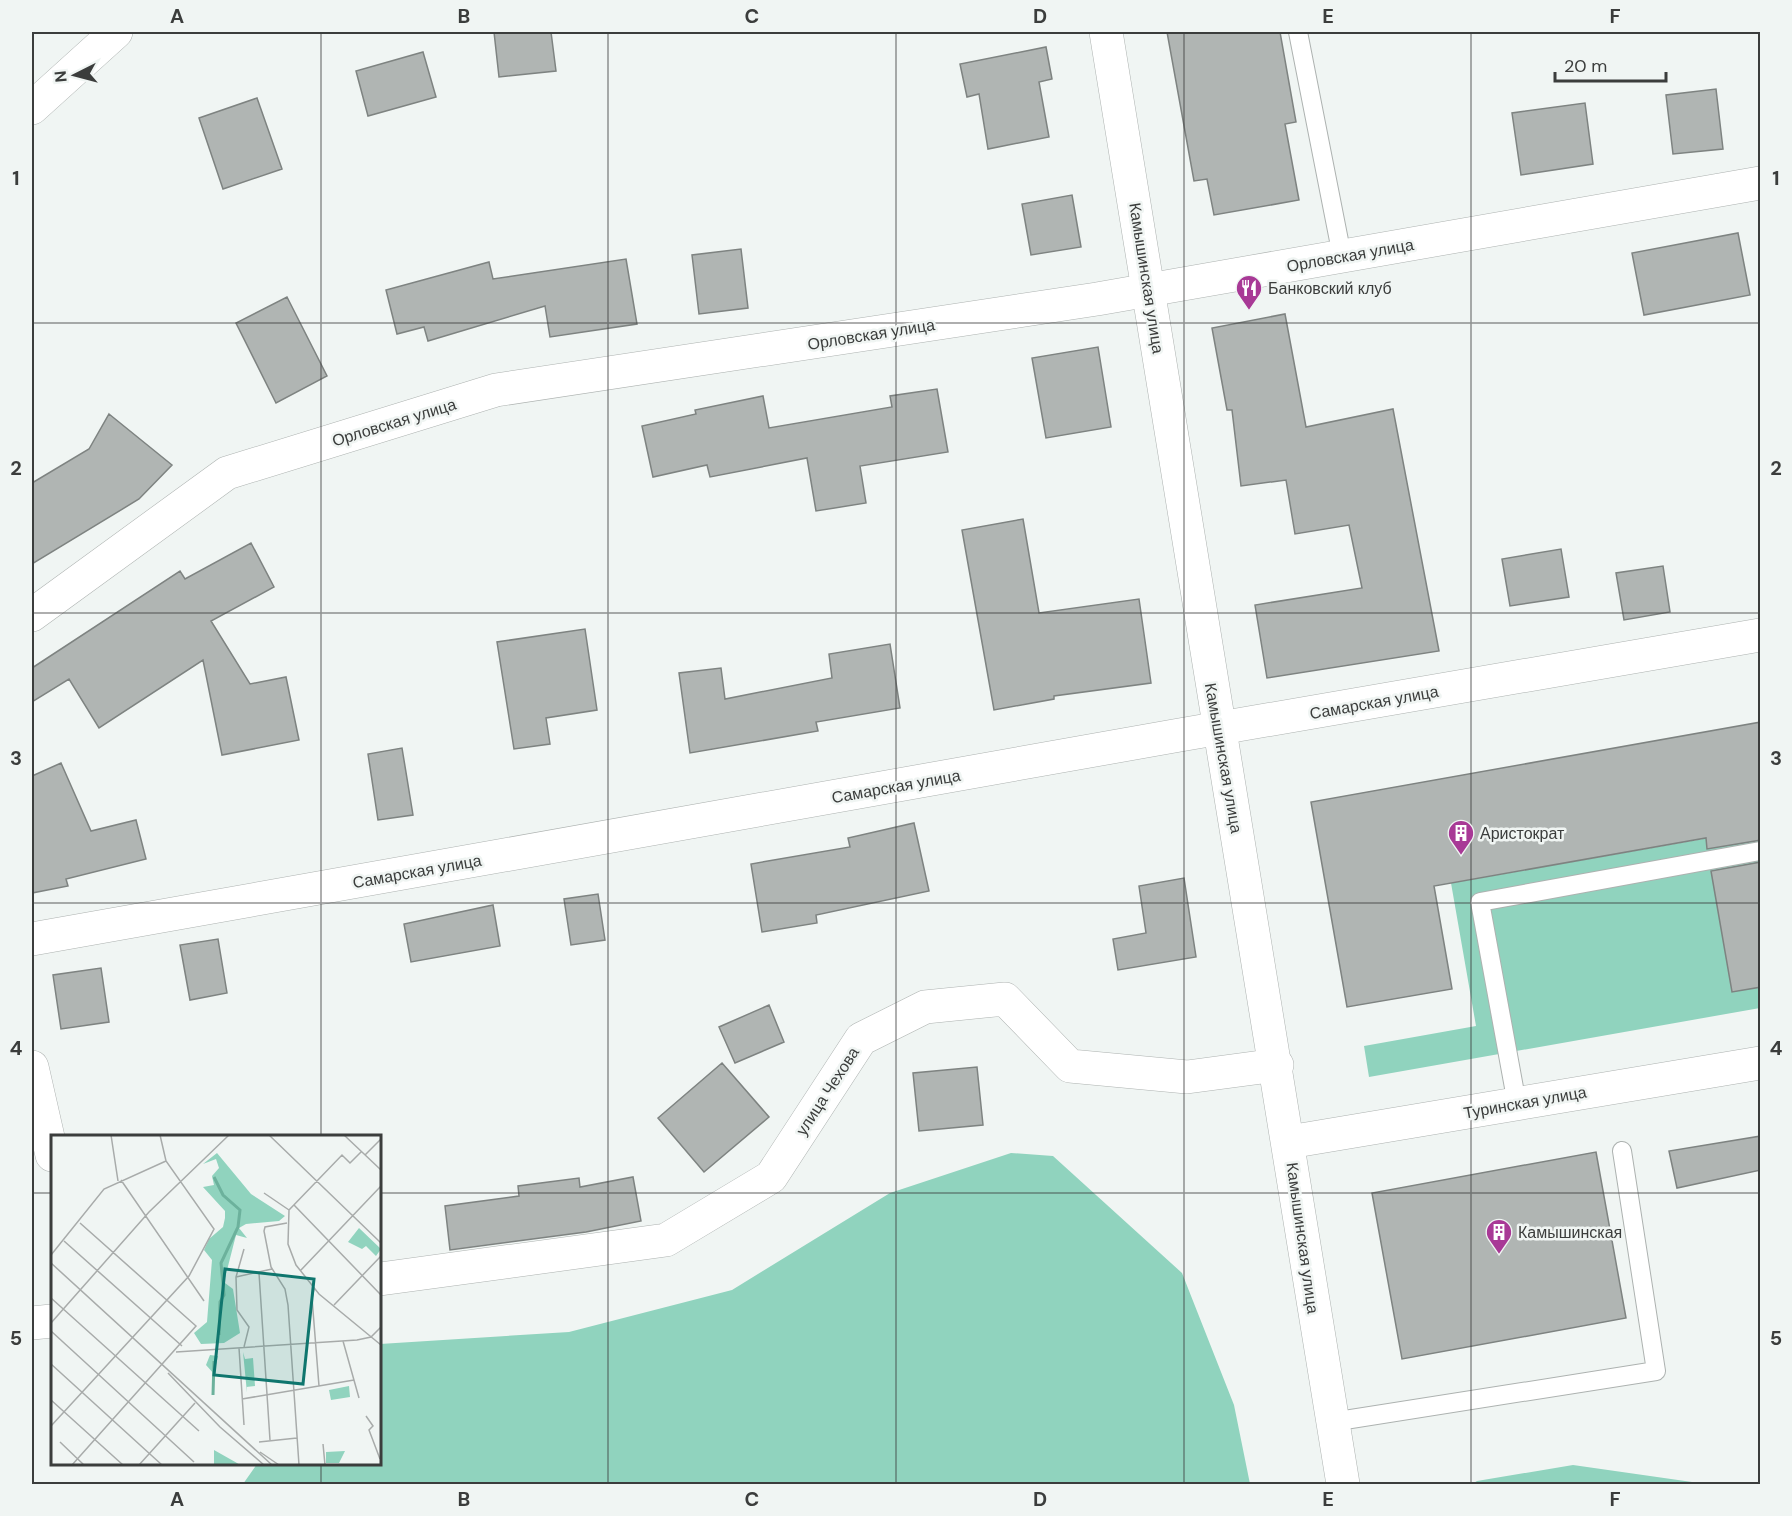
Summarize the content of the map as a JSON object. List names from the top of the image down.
{
  "streets": {
    "street": [
      "Орловская улица",
      "Камышинская улица",
      "Самарская улица",
      "улица Чехова",
      "Туринская улица"
    ]
  },
  "crossings": [
    ["Орловская улица", "Камышинская улица"],
    ["Камышинская улица", "Самарская улица"],
    ["Камышинская улица", "улица Чехова"],
    ["Камышинская улица", "Туринская улица"]
  ],
  "places": {
    "restaurant": ["Банковский клуб"],
    "building": ["Аристократ", "Камышинская"]
  },
  "scale_bar": "20 m",
  "north": "left",
  "grid": {
    "columns": [
      "A",
      "B",
      "C",
      "D",
      "E",
      "F"
    ],
    "rows": [
      "1",
      "2",
      "3",
      "4",
      "5"
    ]
  }
}
